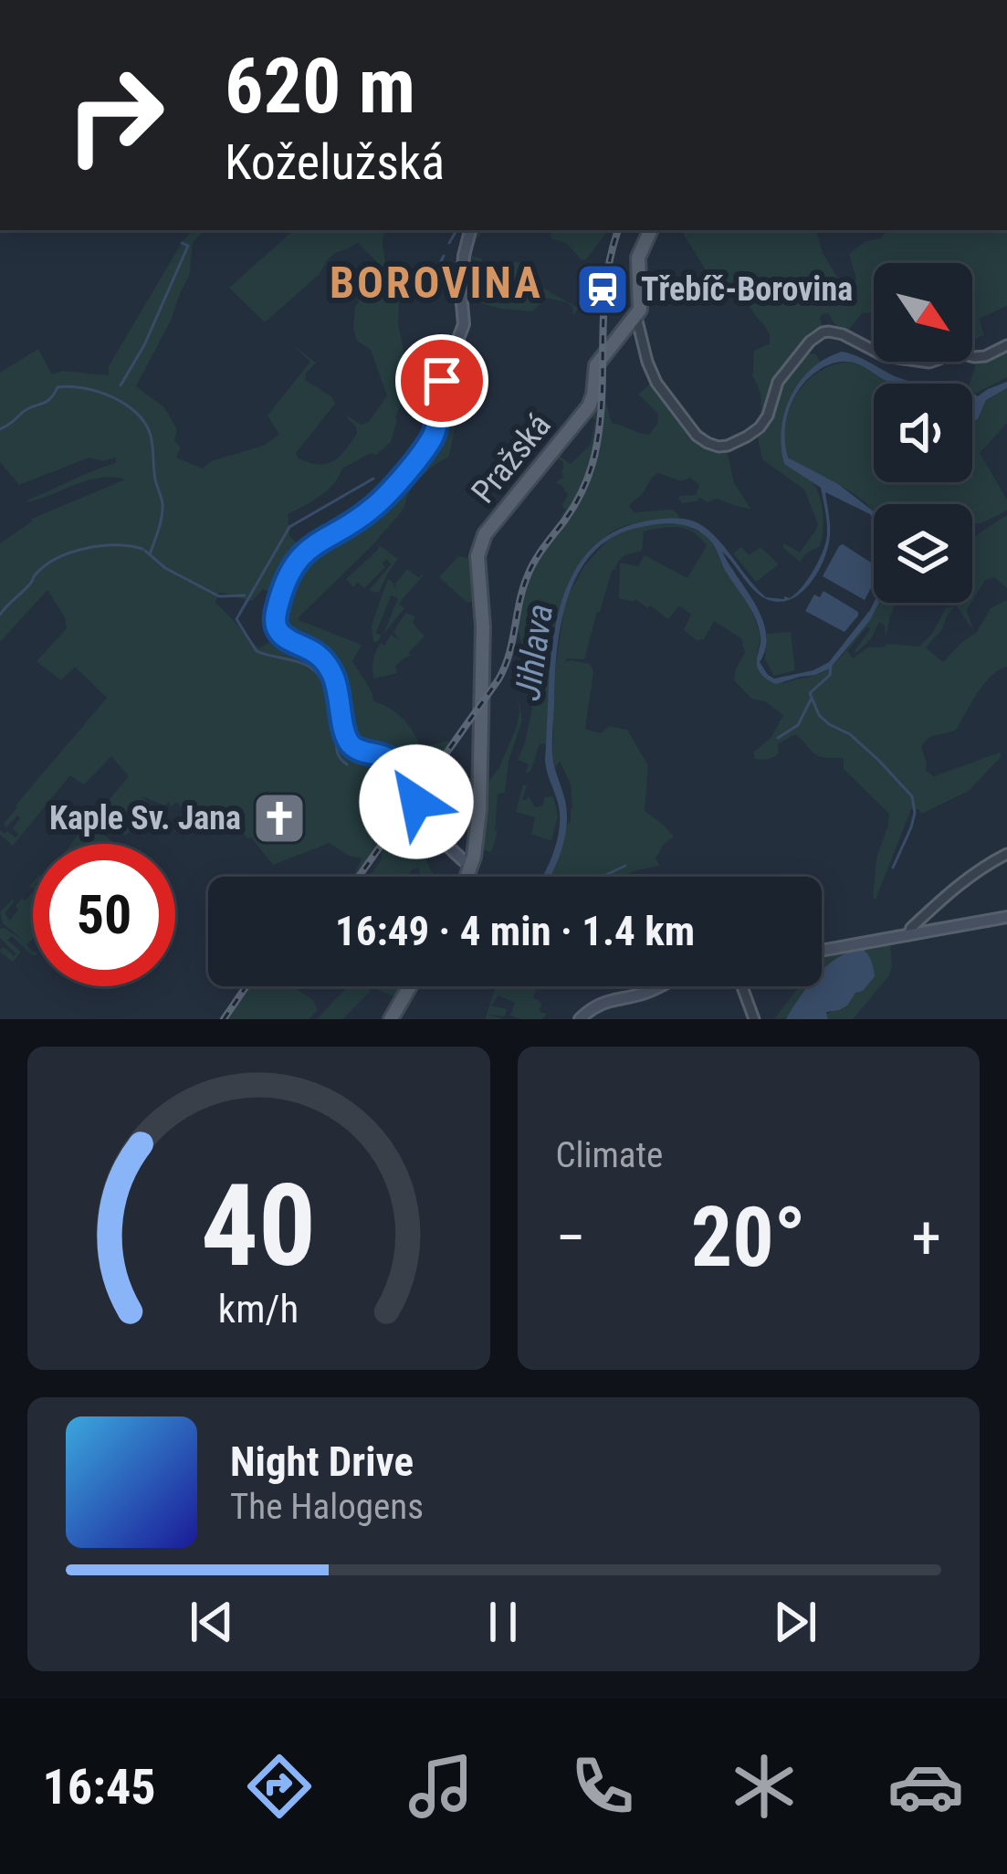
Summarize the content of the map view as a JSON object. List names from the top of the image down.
{
  "streets": {
    "main road": ["Pražská"]
  },
  "districts": ["BOROVINA"],
  "water": ["Jihlava"],
  "places": {
    "station": ["Třebíč-Borovina"],
    "church": ["Kaple Sv. Jana"]
  },
  "north": "bottom right",
  "page": {
    "turn": ["620 m", "Koželužská"],
    "limit": "50",
    "trip": "16:49 · 4 min · 1.4 km",
    "tile": "Climate",
    "heat": ["−", "20°", "+"],
    "song": ["Night Drive", "The Halogens"],
    "tabs": "16:45",
    "gauge": ["40", "km/h"]
  }
}
